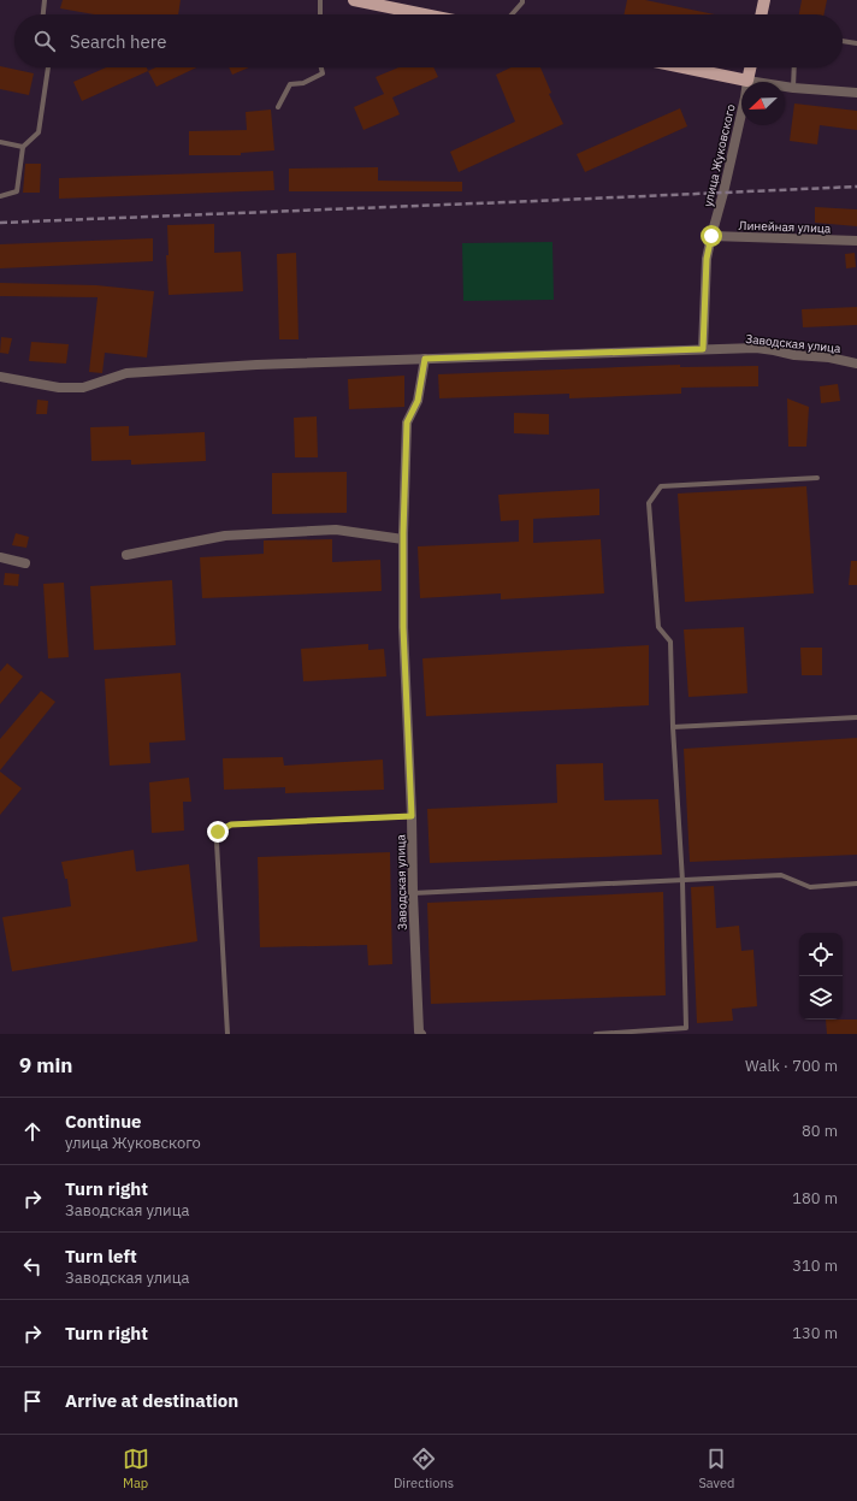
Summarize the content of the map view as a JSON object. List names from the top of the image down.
{
  "streets": {
    "street": ["улица Жуковского", "Линейная улица", "Заводская улица"]
  },
  "crossings": [
    ["улица Жуковского", "Линейная улица"],
    ["улица Жуковского", "Заводская улица"]
  ],
  "north": "bottom left",
  "page": {
    "search": "Search here",
    "heading": ["9 min", "Walk · 700 m"],
    "list": [
      ["Continue", "улица Жуковского", "80 m"],
      ["Turn right", "Заводская улица", "180 m"],
      ["Turn left", "Заводская улица", "310 m"],
      ["Turn right", "130 m"],
      "Arrive at destination"
    ],
    "nav": ["Map", "Directions", "Saved"]
  }
}
